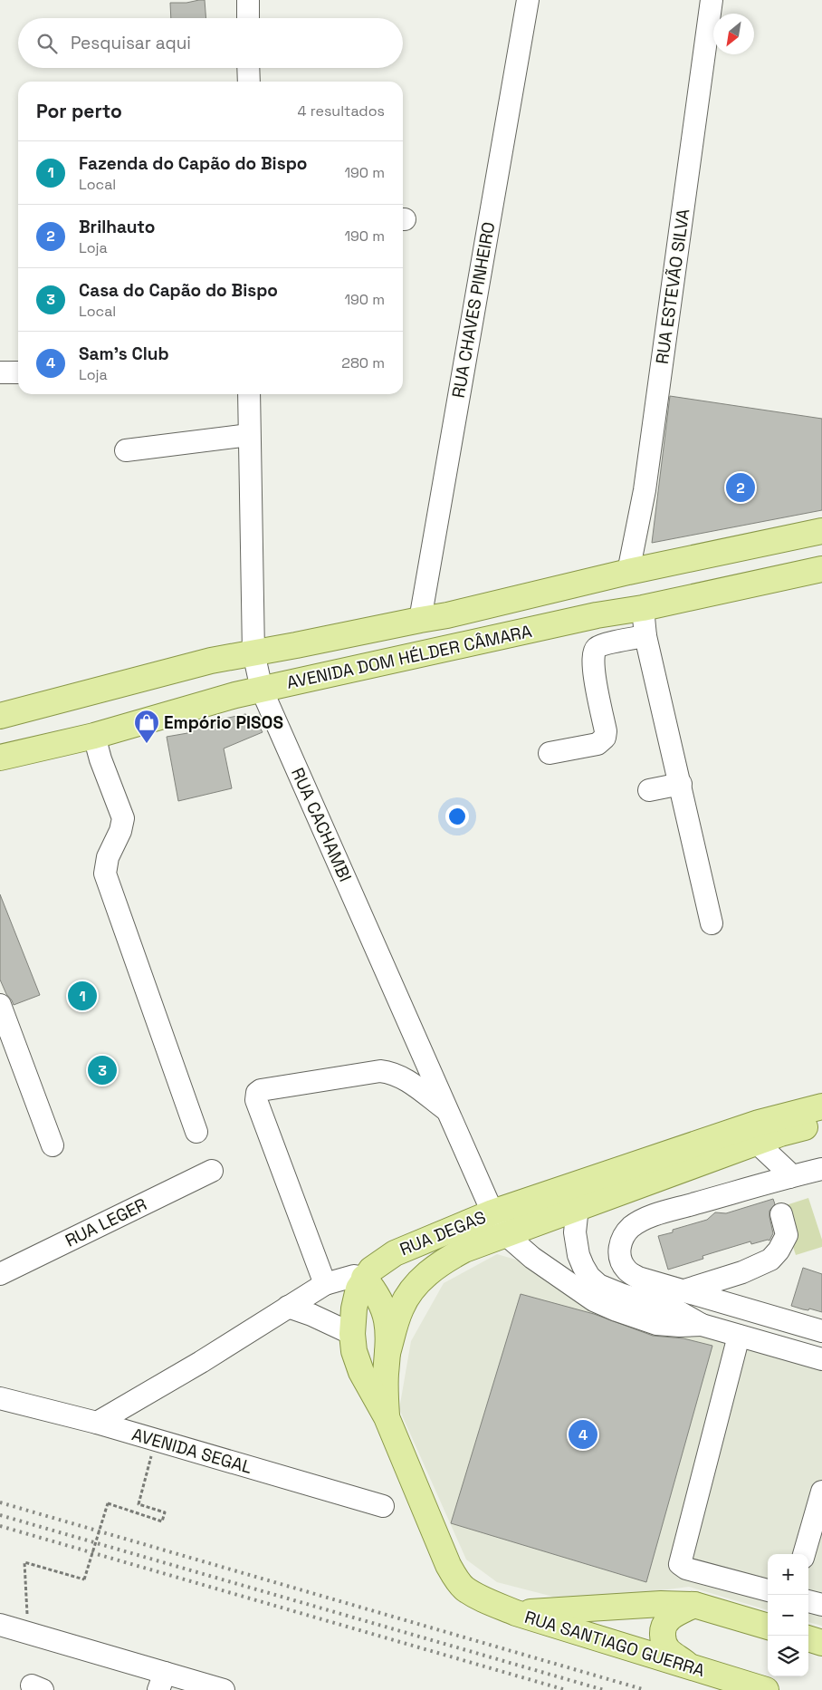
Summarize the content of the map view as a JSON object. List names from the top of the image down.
{
  "streets": {
    "main road": ["AVENIDA DOM HÉLDER CÂMARA", "RUA DEGAS", "RUA SANTIAGO GUERRA"],
    "street": [
      "RUA ESTEVÃO SILVA",
      "RUA CHAVES PINHEIRO",
      "RUA CACHAMBI",
      "RUA LEGER",
      "AVENIDA SEGAL"
    ]
  },
  "crossings": [
    ["RUA ESTEVÃO SILVA", "AVENIDA DOM HÉLDER CÂMARA"],
    ["RUA CHAVES PINHEIRO", "AVENIDA DOM HÉLDER CÂMARA"],
    ["AVENIDA DOM HÉLDER CÂMARA", "RUA CACHAMBI"],
    ["RUA CACHAMBI", "RUA DEGAS"],
    ["RUA DEGAS", "RUA SANTIAGO GUERRA"]
  ],
  "places": {
    "shop": ["Empório PISOS"]
  },
  "north": "bottom left",
  "page": {
    "search": "Pesquisar aqui",
    "heading": ["Por perto", "4 resultados"],
    "list": [
      {
        "mark": "1",
        "name": "Fazenda do Capão do Bispo",
        "note": "Local",
        "value": "190 m"
      },
      {
        "mark": "2",
        "name": "Brilhauto",
        "note": "Loja",
        "value": "190 m"
      },
      {
        "mark": "3",
        "name": "Casa do Capão do Bispo",
        "note": "Local",
        "value": "190 m"
      },
      {
        "mark": "4",
        "name": "Sam's Club",
        "note": "Loja",
        "value": "280 m"
      }
    ],
    "pins": [
      "2",
      "1",
      "3",
      "4"
    ],
    "map_buttons": ["+", "−"]
  }
}
